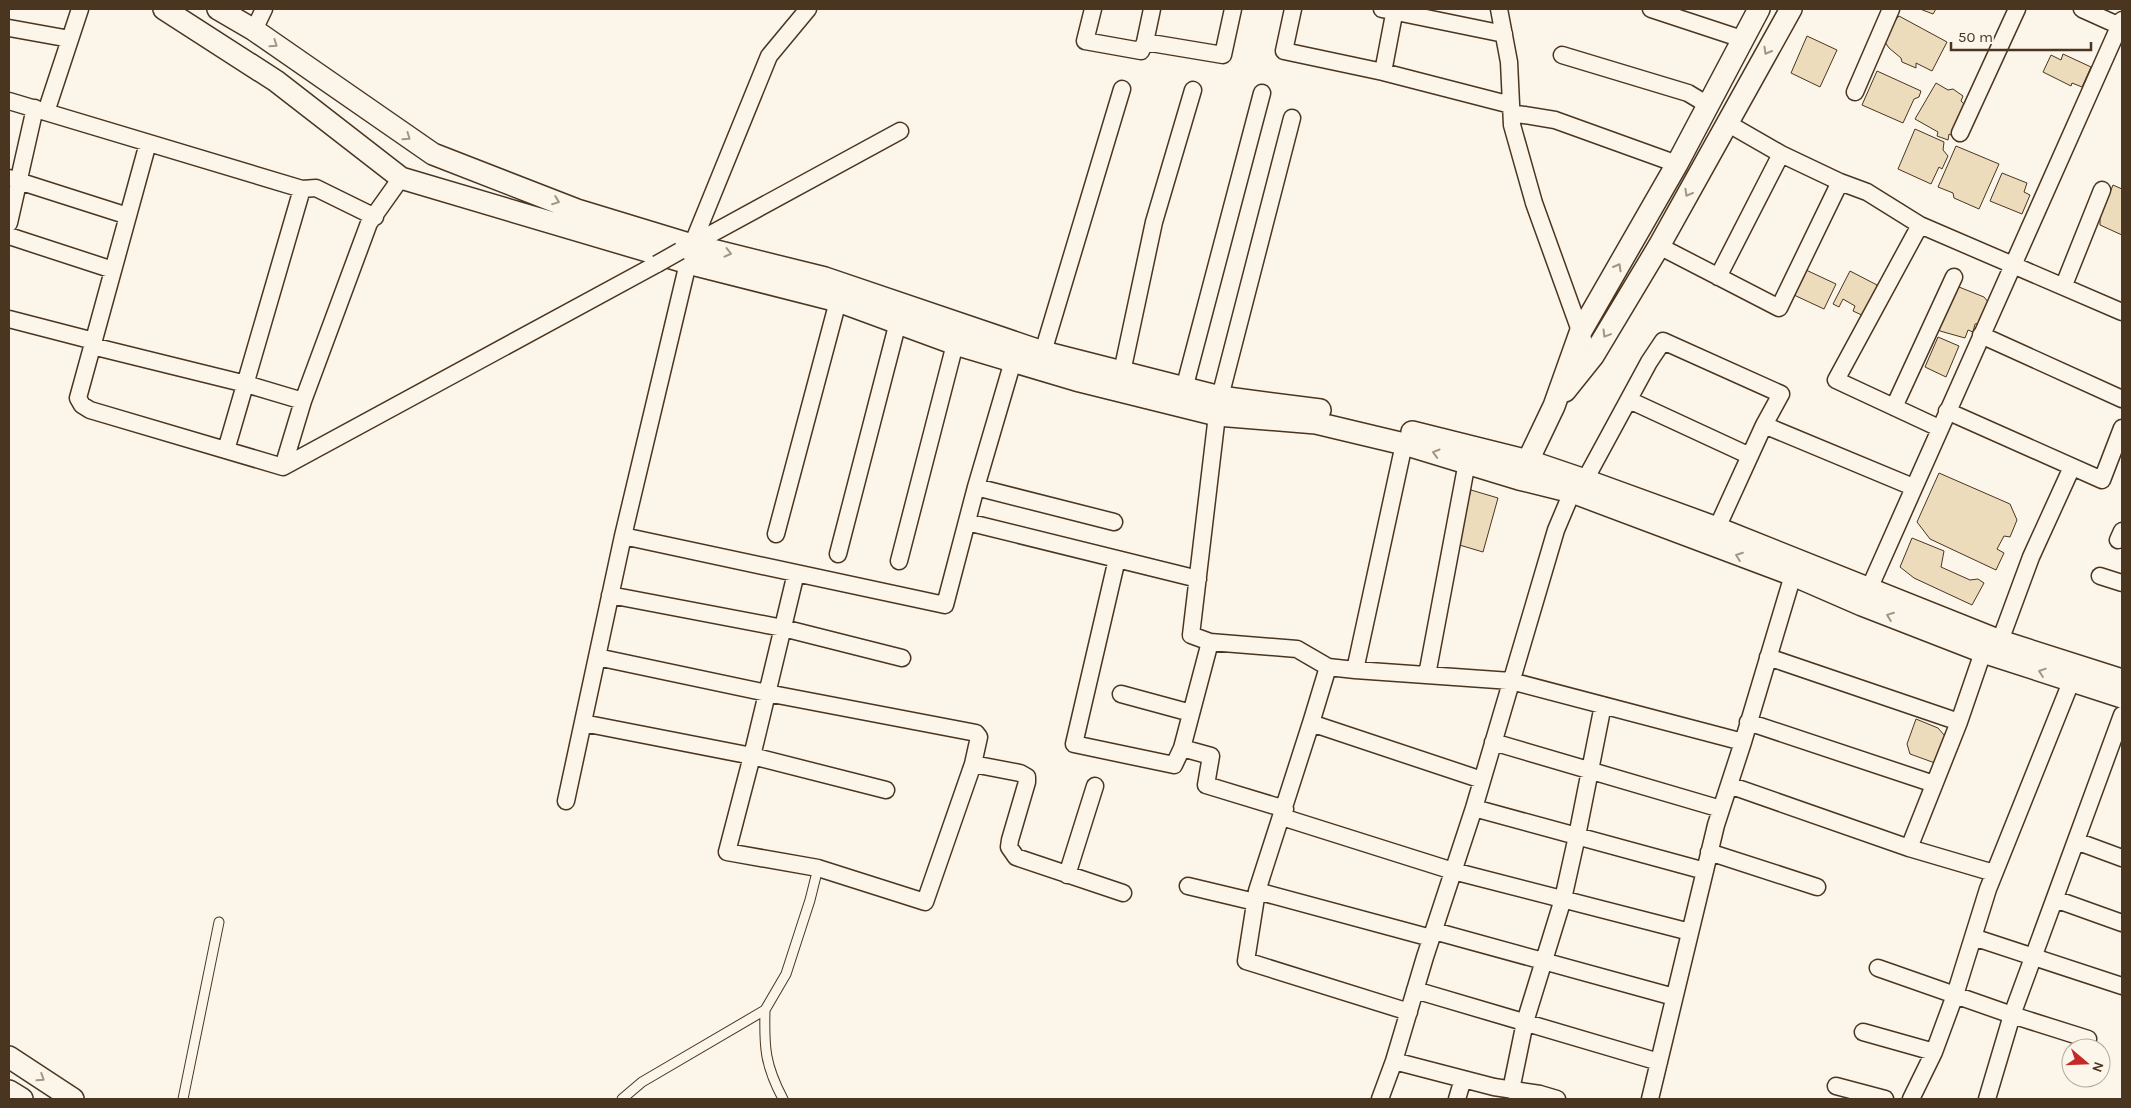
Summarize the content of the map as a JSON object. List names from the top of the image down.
{
  "scale_bar": "50 m",
  "north": "right"
}
